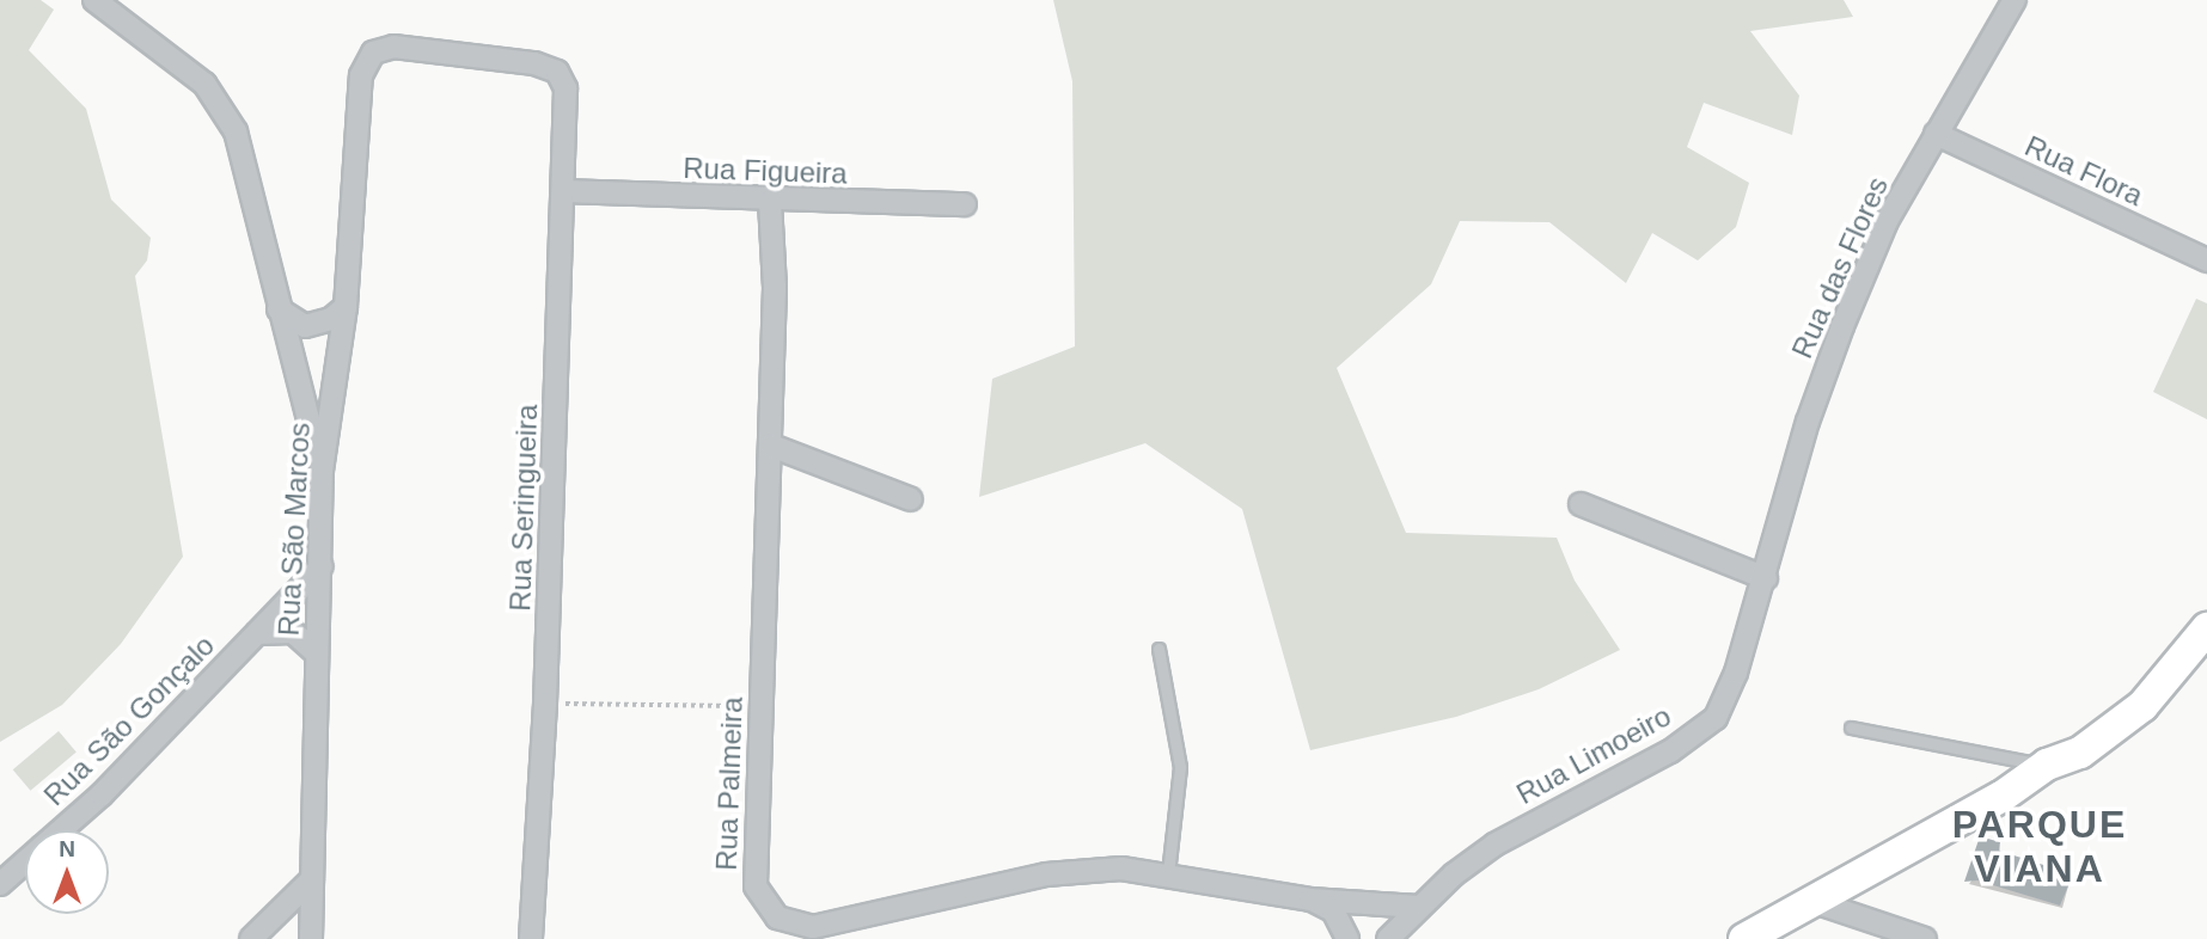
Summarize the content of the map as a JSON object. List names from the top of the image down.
{
  "streets": {
    "street": [
      "Rua Figueira",
      "Rua Flora",
      "Rua das Flores",
      "Rua Seringueira",
      "Rua São Marcos",
      "Rua São Gonçalo",
      "Rua Limoeiro",
      "Rua Palmeira"
    ]
  },
  "crossings": [
    ["Rua Figueira", "Rua Seringueira"],
    ["Rua Figueira", "Rua Palmeira"],
    ["Rua Flora", "Rua das Flores"],
    ["Rua das Flores", "Rua Limoeiro"],
    ["Rua Seringueira", "Rua São Marcos"],
    ["Rua São Marcos", "Rua São Gonçalo"],
    ["Rua Limoeiro", "Rua Palmeira"]
  ],
  "districts": ["PARQUE VIANA"],
  "north": "top"
}
